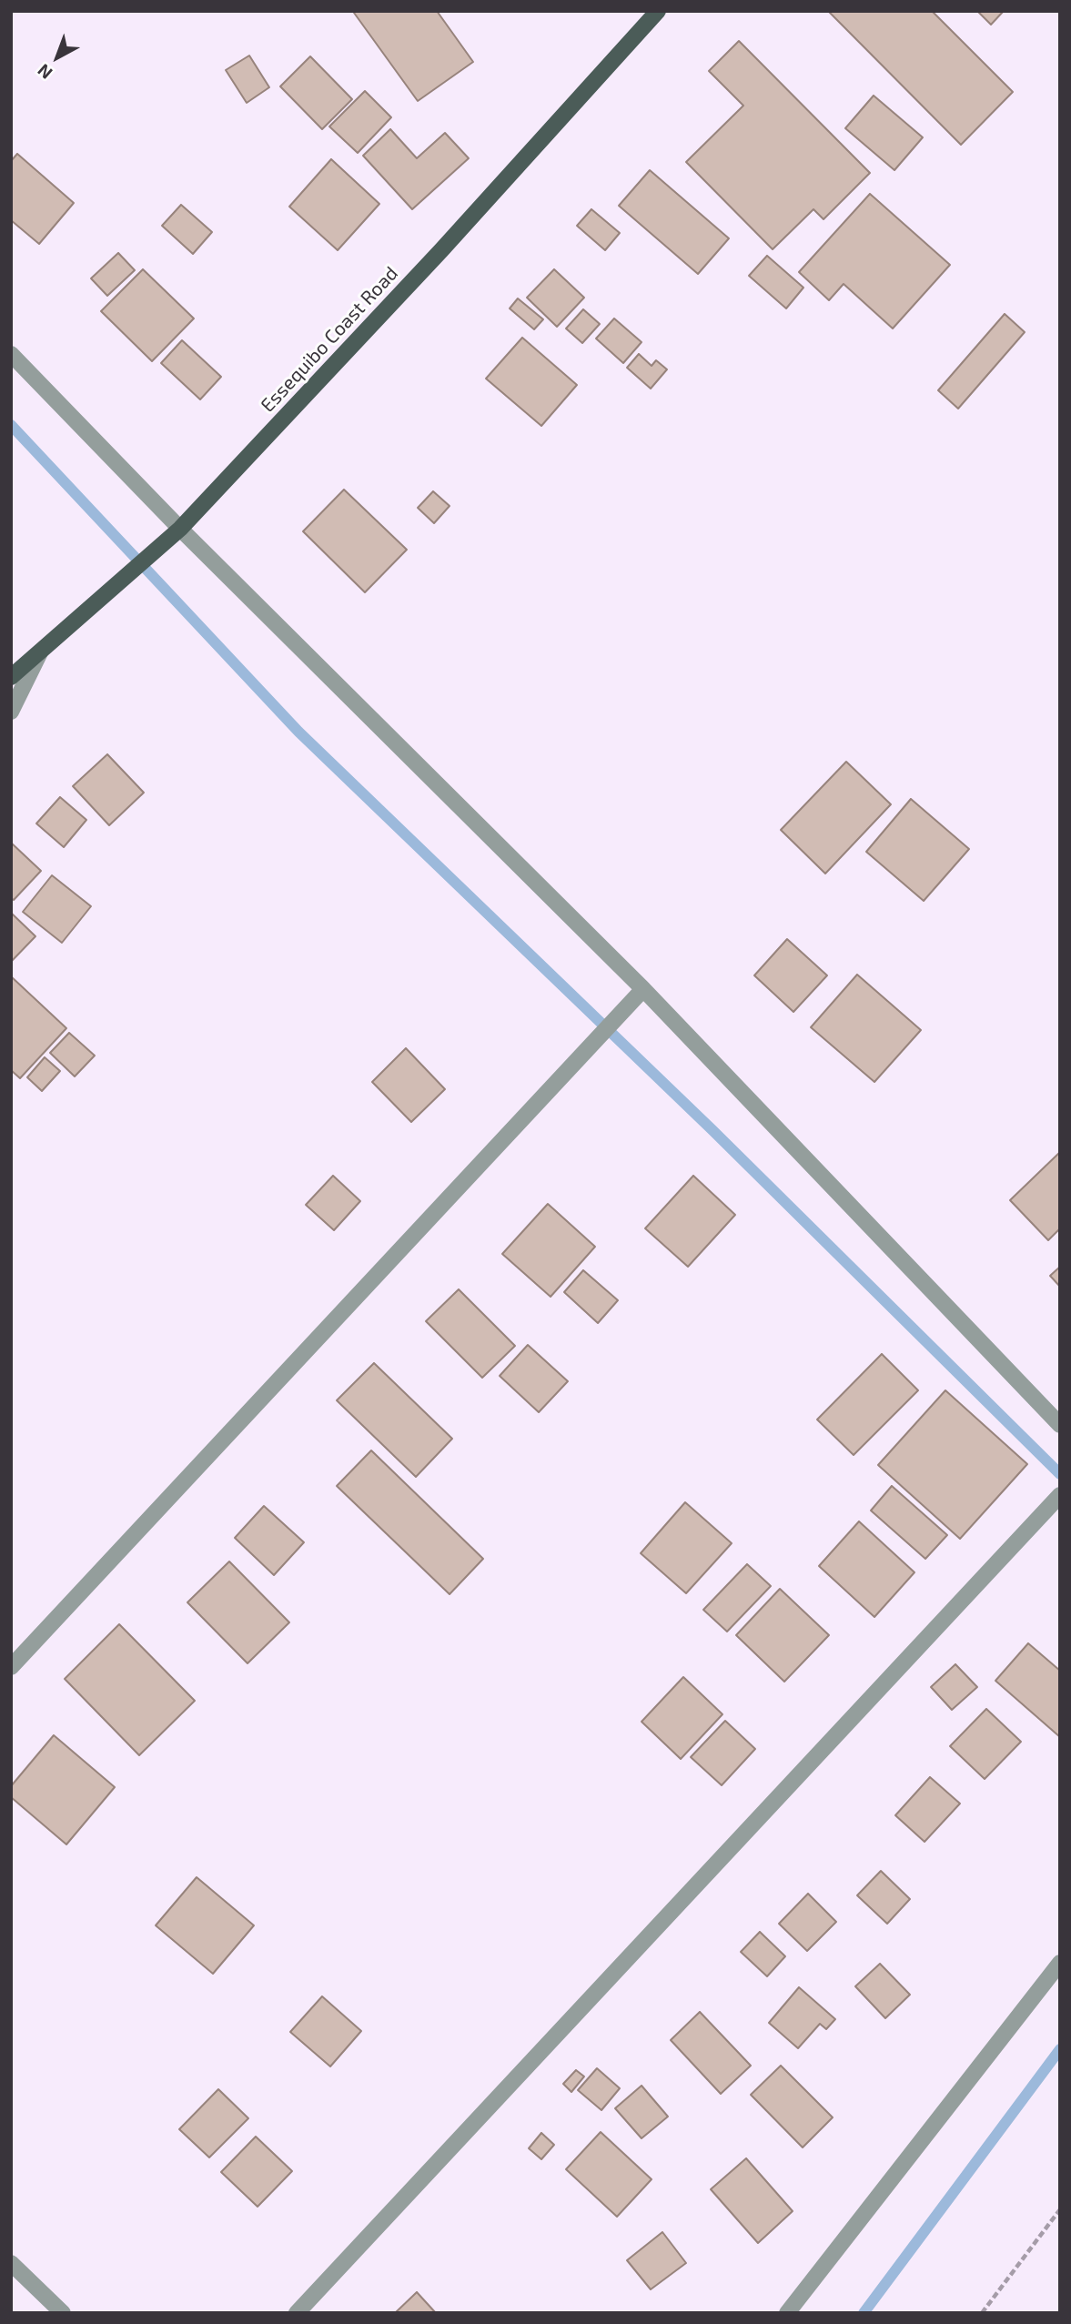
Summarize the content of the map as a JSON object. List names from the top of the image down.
{
  "streets": {
    "main road": ["Essequibo Coast Road"]
  },
  "north": "bottom left"
}
